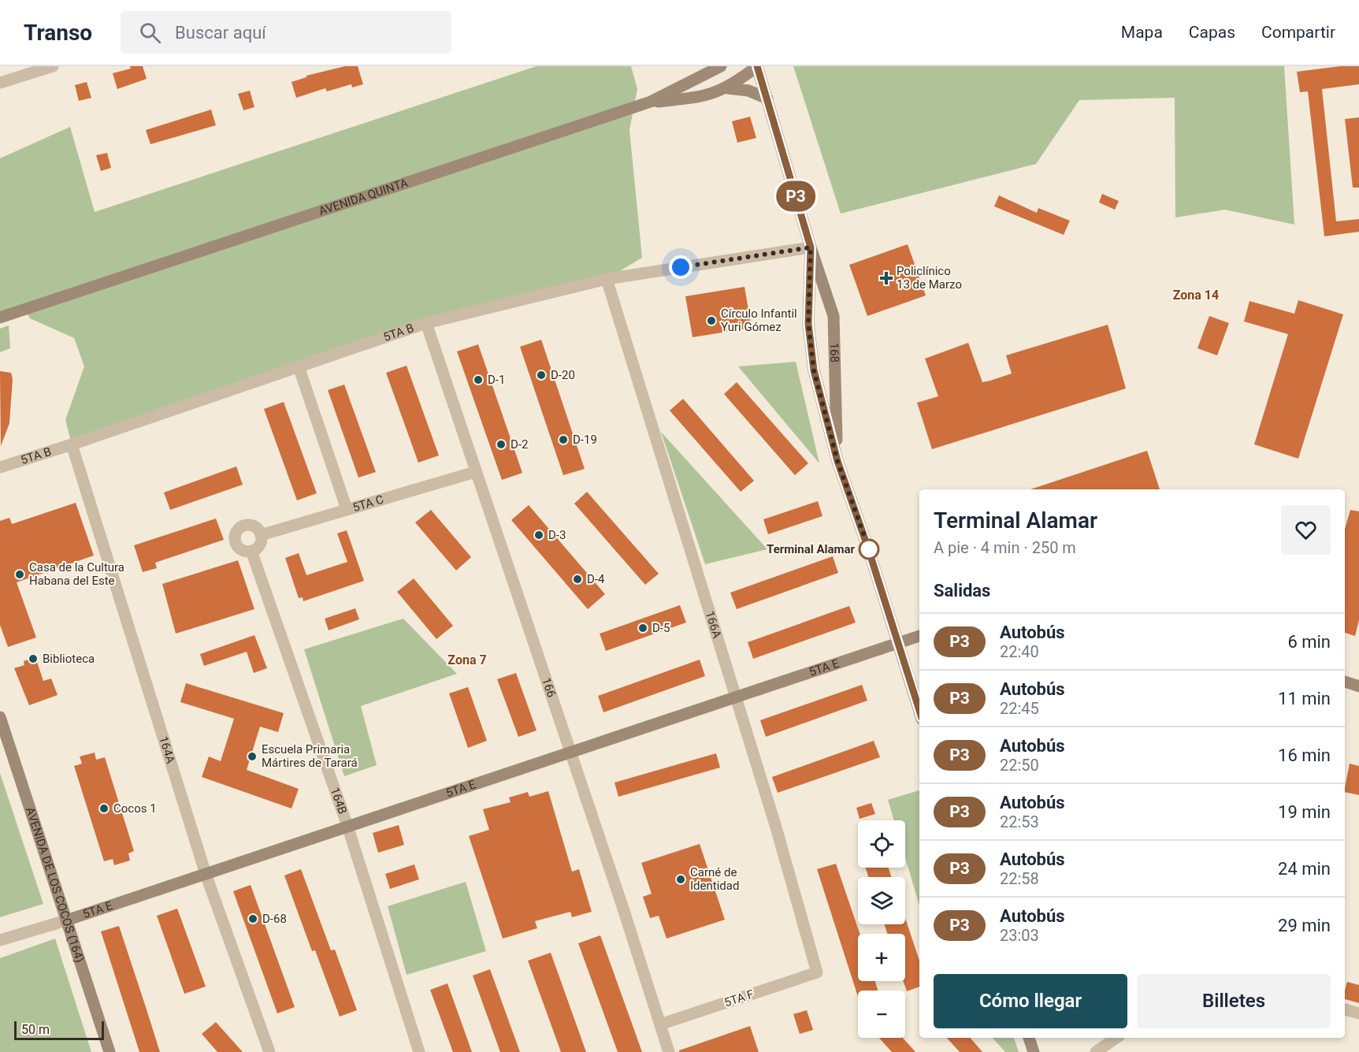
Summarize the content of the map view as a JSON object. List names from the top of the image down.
{
  "streets": {
    "street": [
      "AVENIDA QUINTA",
      "5TA B",
      "168",
      "5TA C",
      "166A",
      "5TA E",
      "166",
      "164A",
      "164B",
      "AVENIDA DE LOS COCOS (164)",
      "5TA F"
    ]
  },
  "crossings": [
    ["5TA B", "168"],
    ["5TA B", "166A"],
    ["5TA B", "166"],
    ["5TA B", "164A"],
    ["168", "5TA E"],
    ["5TA C", "166"],
    ["5TA C", "164B"],
    ["166A", "5TA E"],
    ["166A", "5TA F"],
    ["5TA E", "166"],
    ["5TA E", "164A"],
    ["5TA E", "164B"],
    ["5TA E", "AVENIDA DE LOS COCOS (164)"],
    ["166", "5TA F"]
  ],
  "districts": ["Zona 14", "Zona 7"],
  "places": {
    "health": ["Policlínico 13 de Marzo"],
    "other": [
      "Círculo Infantil Yuri Gómez",
      "D-20",
      "D-1",
      "D-19",
      "D-2",
      "D-3",
      "Terminal Alamar",
      "Casa de la Cultura Habana del Este",
      "D-4",
      "D-5",
      "Biblioteca",
      "Escuela Primaria Mártires de Tarará",
      "Cocos 1",
      "Carné de Identidad",
      "D-68"
    ]
  },
  "lines": ["bus line P3"],
  "scale_bar": "50 m",
  "page": {
    "header": "Transo",
    "search": "Buscar aquí",
    "nav": ["Mapa", "Capas", "Compartir"],
    "on_map": "P3",
    "heading": [
      ["Terminal Alamar", "A pie · 4 min · 250 m"],
      "Salidas"
    ],
    "list": [
      {
        "mark": "P3",
        "name": "Autobús",
        "note": "22:40",
        "value": "6 min"
      },
      {
        "mark": "P3",
        "name": "Autobús",
        "note": "22:45",
        "value": "11 min"
      },
      {
        "mark": "P3",
        "name": "Autobús",
        "note": "22:50",
        "value": "16 min"
      },
      {
        "mark": "P3",
        "name": "Autobús",
        "note": "22:53",
        "value": "19 min"
      },
      {
        "mark": "P3",
        "name": "Autobús",
        "note": "22:58",
        "value": "24 min"
      },
      {
        "mark": "P3",
        "name": "Autobús",
        "note": "23:03",
        "value": "29 min"
      }
    ],
    "map_buttons": ["+", "−"],
    "buttons": ["Cómo llegar", "Billetes"],
    "scale": "50 m"
  }
}
